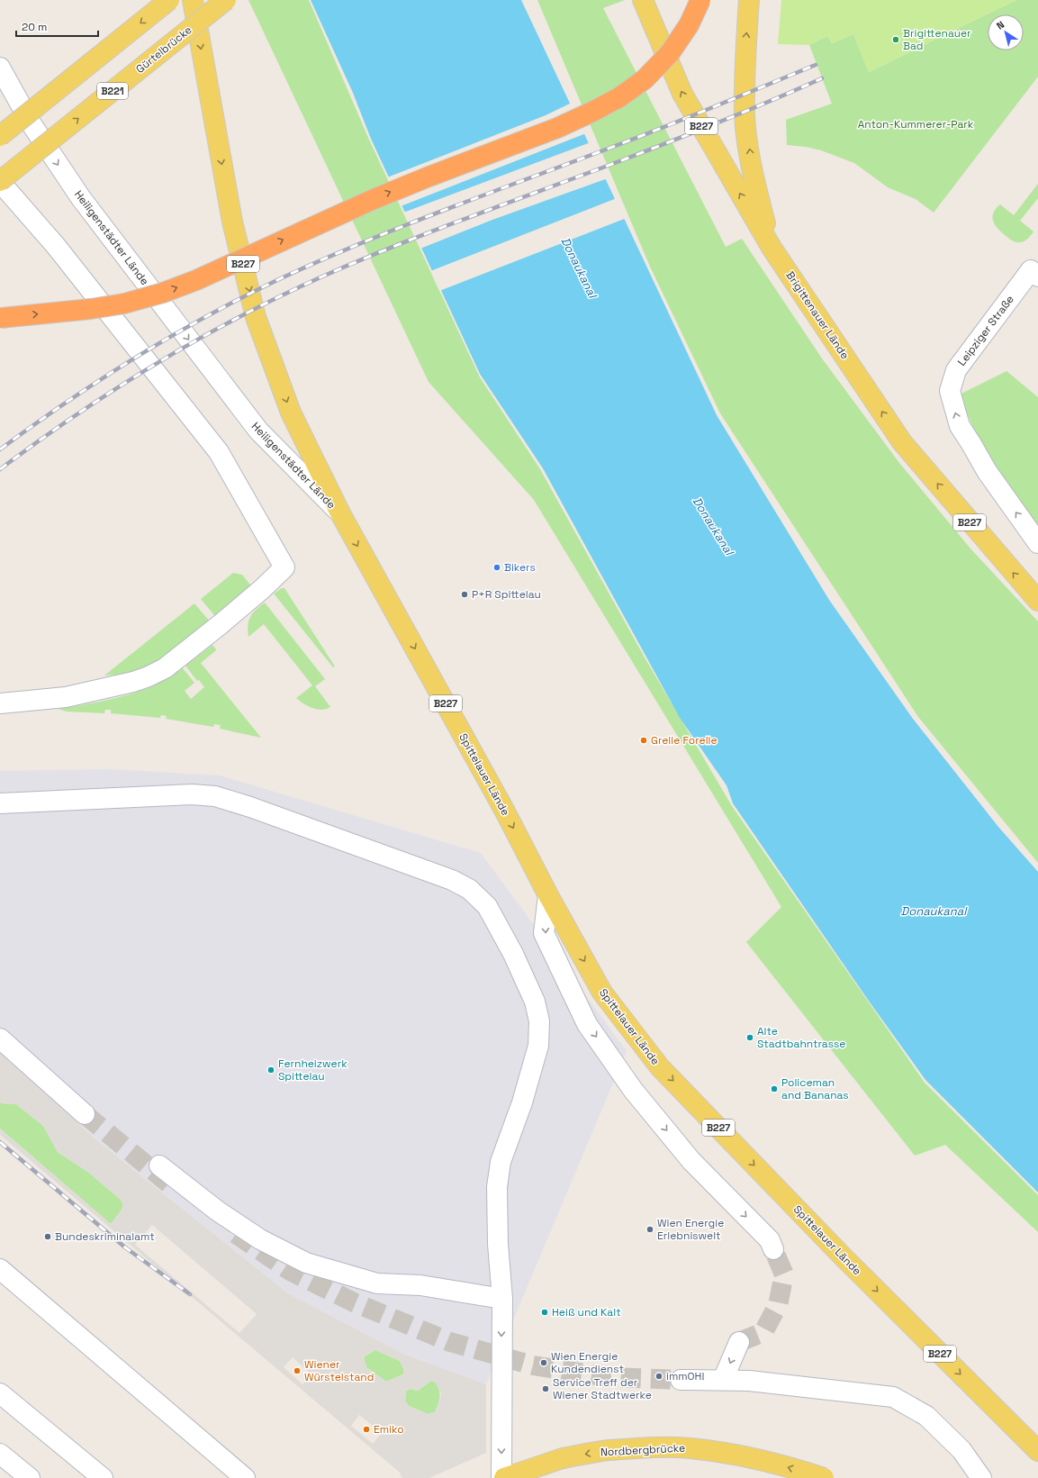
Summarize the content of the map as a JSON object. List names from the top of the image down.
{
  "streets": {
    "main road": [
      "Gürtelbrücke",
      "B221",
      "B227",
      "Heiligenstädter Lände",
      "Brigittenauer Lände",
      "Spittelauer Lände",
      "Nordbergbrücke"
    ],
    "street": ["Leipziger Straße"]
  },
  "crossings": [
    ["Heiligenstädter Lände", "Spittelauer Lände"]
  ],
  "one_way": [
    "Heiligenstädter Lände",
    "Brigittenauer Lände",
    "Leipziger Straße",
    "Spittelauer Lände",
    "Nordbergbrücke"
  ],
  "water": ["Donaukanal"],
  "parks": ["Anton-Kummerer-Park"],
  "places": [
    "Brigittenauer Bad",
    "Bikers",
    "P+R Spittelau",
    "Grelle Forelle",
    "Alte Stadtbahntrasse",
    "Fernheizwerk Spittelau",
    "Policeman and Bananas",
    "Wien Energie Erlebniswelt",
    "Bundeskriminalamt",
    "Heiß und Kalt",
    "Wien Energie Kundendienst",
    "Wiener Würstelstand",
    "immOH!",
    "Service Treff der Wiener Stadtwerke",
    "Emiko"
  ],
  "scale_bar": "20 m",
  "north": "top left"
}
